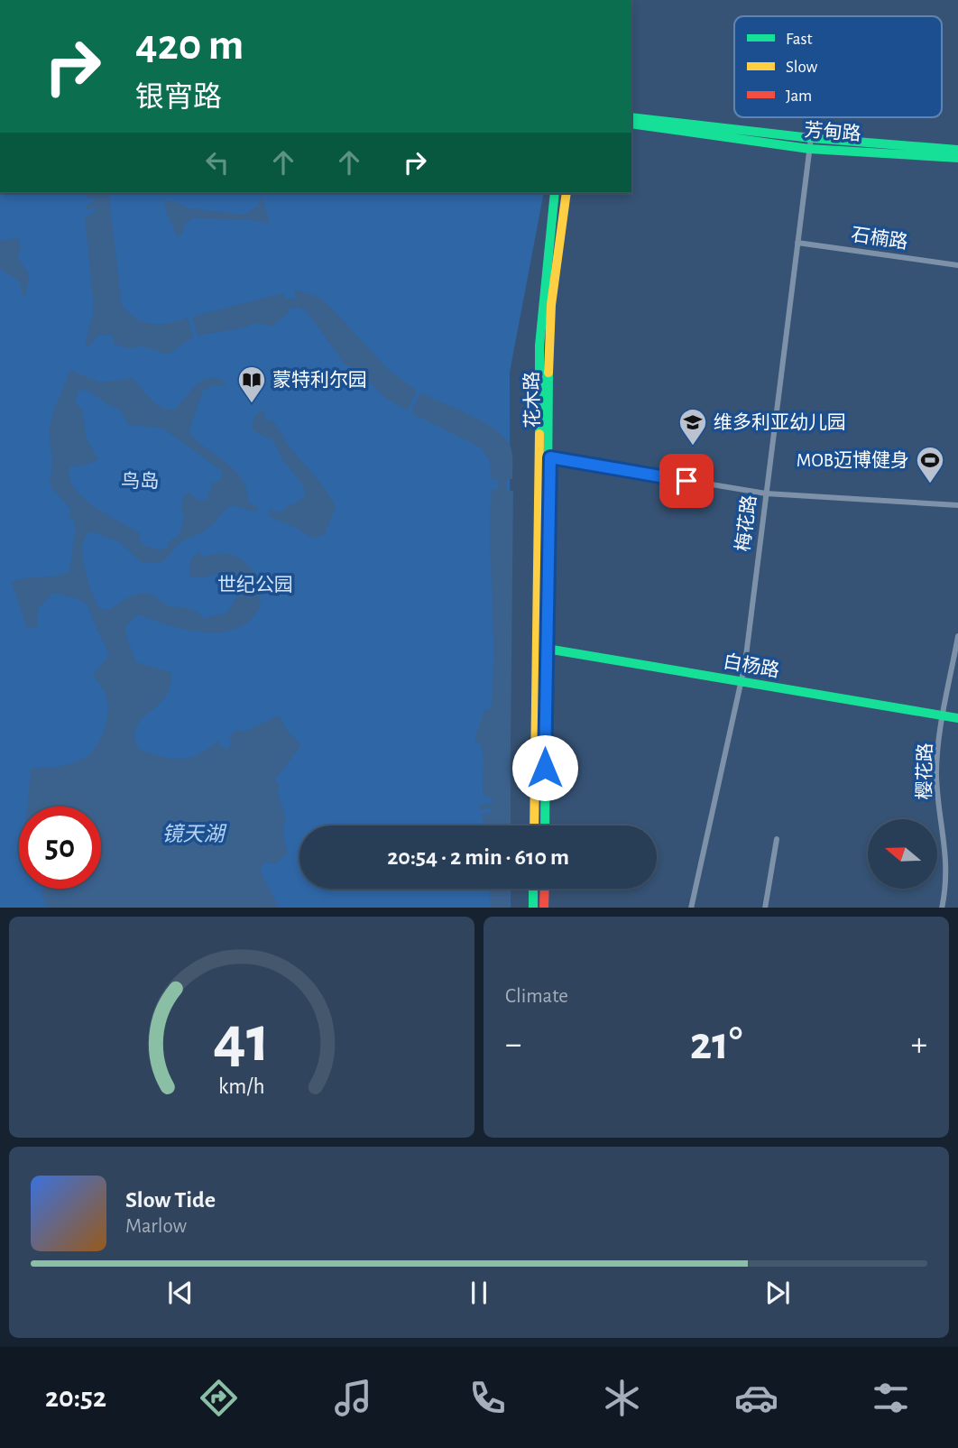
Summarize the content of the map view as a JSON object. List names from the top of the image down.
{
  "streets": {
    "main road": ["芳甸路", "花木路", "白杨路"],
    "street": ["石楠路", "梅花路", "樱花路"]
  },
  "crossings": [
    ["芳甸路", "梅花路"],
    ["石楠路", "梅花路"],
    ["花木路", "白杨路"],
    ["梅花路", "白杨路"],
    ["白杨路", "樱花路"]
  ],
  "water": ["镜天湖"],
  "parks": ["鸟岛", "世纪公园"],
  "places": {
    "library": ["蒙特利尔园"],
    "school or university": ["维多利亚幼儿园"],
    "sports": ["MOB迈博健身"]
  },
  "legend": ["Fast", "Slow", "Jam"],
  "north": "left",
  "page": {
    "turn": ["420 m", "银宵路"],
    "limit": "50",
    "trip": "20:54 · 2 min · 610 m",
    "tile": "Climate",
    "heat": ["−", "21°", "+"],
    "song": ["Slow Tide", "Marlow"],
    "tabs": "20:52",
    "gauge": ["41", "km/h"]
  }
}
